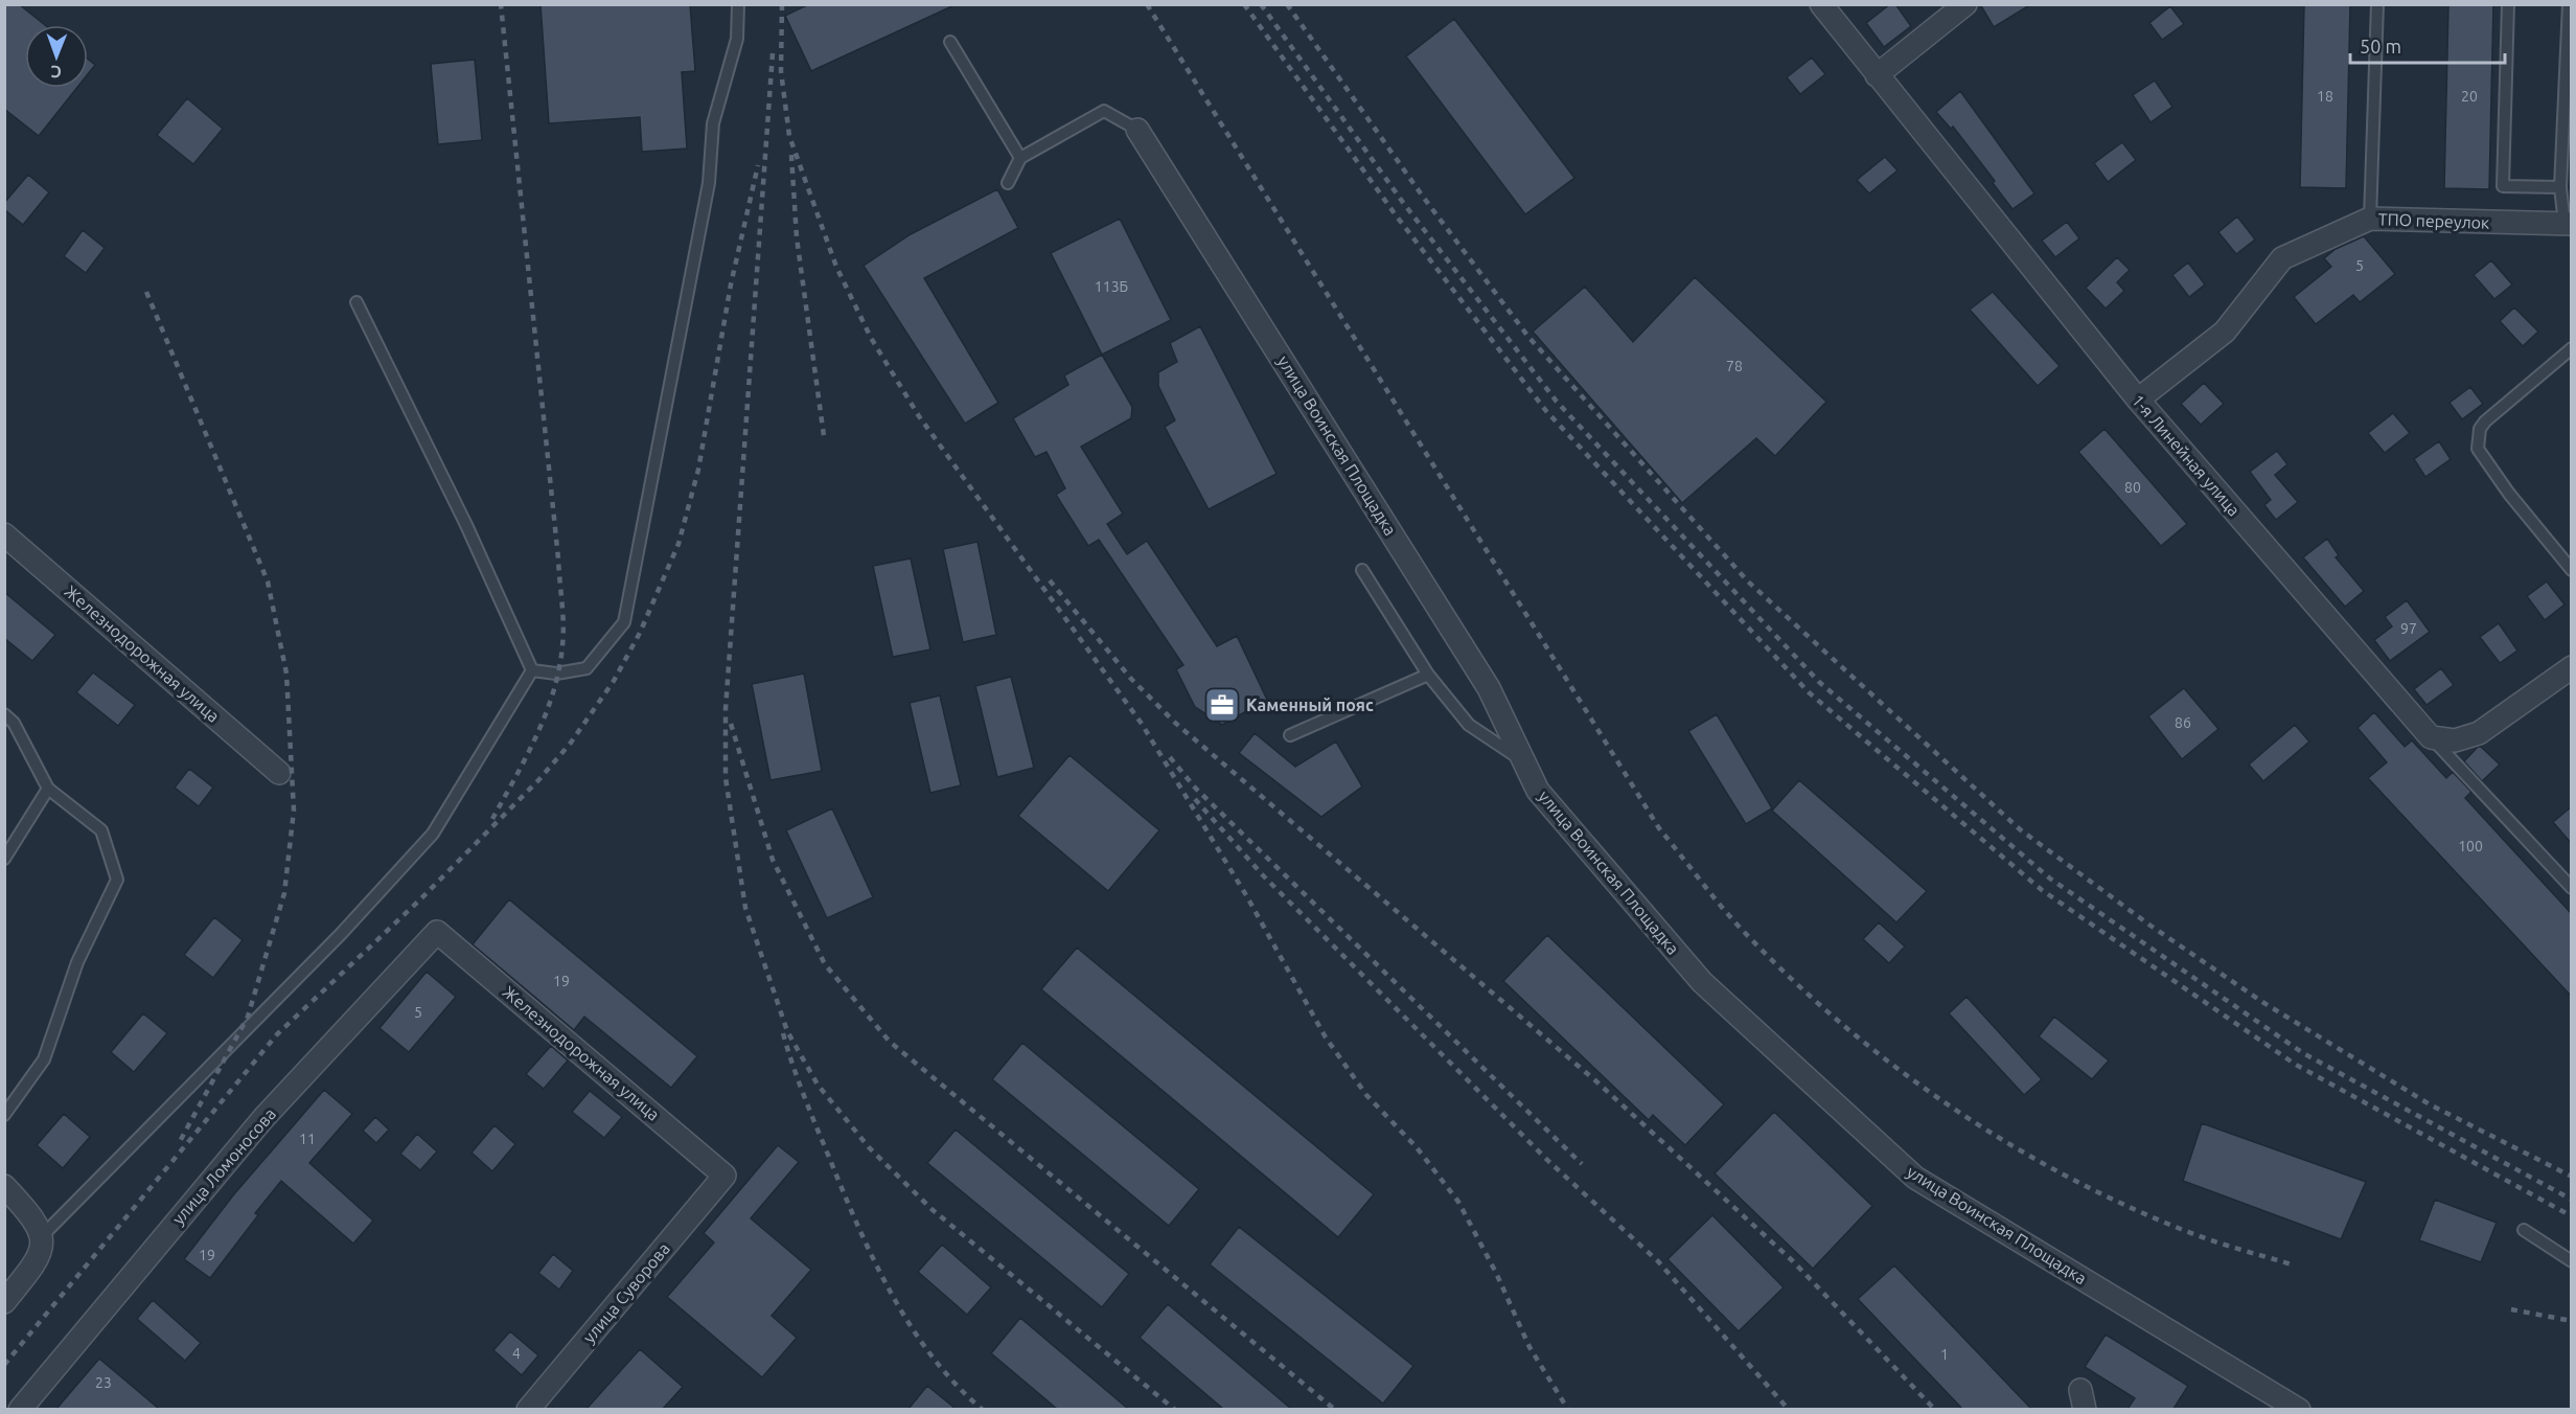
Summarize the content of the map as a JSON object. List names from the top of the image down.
{
  "streets": {
    "street": [
      "ТПО переулок",
      "улица Воинская Площадка",
      "1-я Линейная улица",
      "Железнодорожная улица",
      "улица Ломоносова",
      "улица Суворова"
    ]
  },
  "crossings": [
    ["ТПО переулок", "1-я Линейная улица"],
    ["Железнодорожная улица", "улица Ломоносова"],
    ["Железнодорожная улица", "улица Суворова"]
  ],
  "places": {
    "office": ["Каменный пояс"]
  },
  "house_numbers": [
    "18",
    "20",
    "5",
    "113Б",
    "78",
    "80",
    "97",
    "86",
    "100",
    "19",
    "5",
    "11",
    "19",
    "4",
    "1",
    "23"
  ],
  "scale_bar": "50 m",
  "north": "bottom"
}
